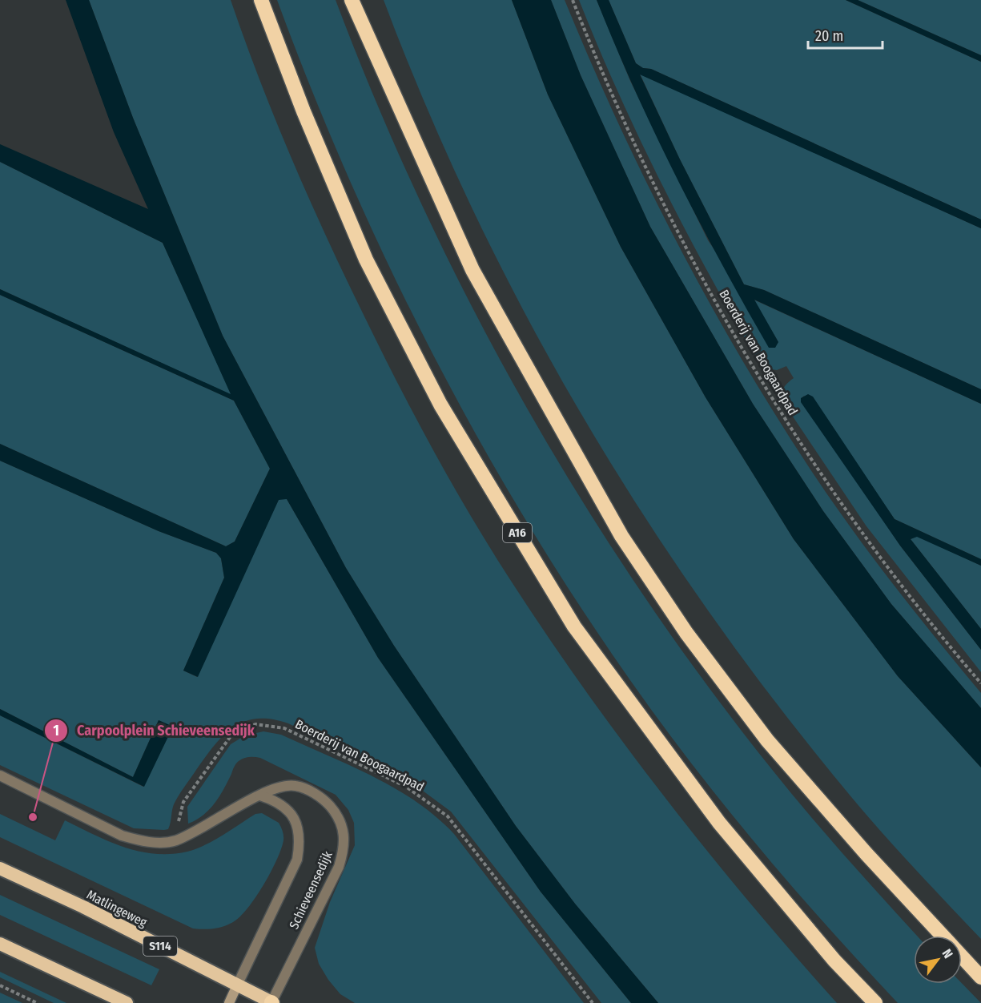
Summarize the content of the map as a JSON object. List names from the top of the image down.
{
  "streets": {
    "highway": ["A16", "Matlingeweg", "S114"],
    "street": ["Schieveensedijk"],
    "path": ["Boerderij van Boogaardpad"]
  },
  "crossings": [
    ["Boerderij van Boogaardpad", "Schieveensedijk"],
    ["Schieveensedijk", "Matlingeweg"]
  ],
  "places": ["Carpoolplein Schieveensedijk"],
  "scale_bar": "20 m",
  "north": "top right"
}
